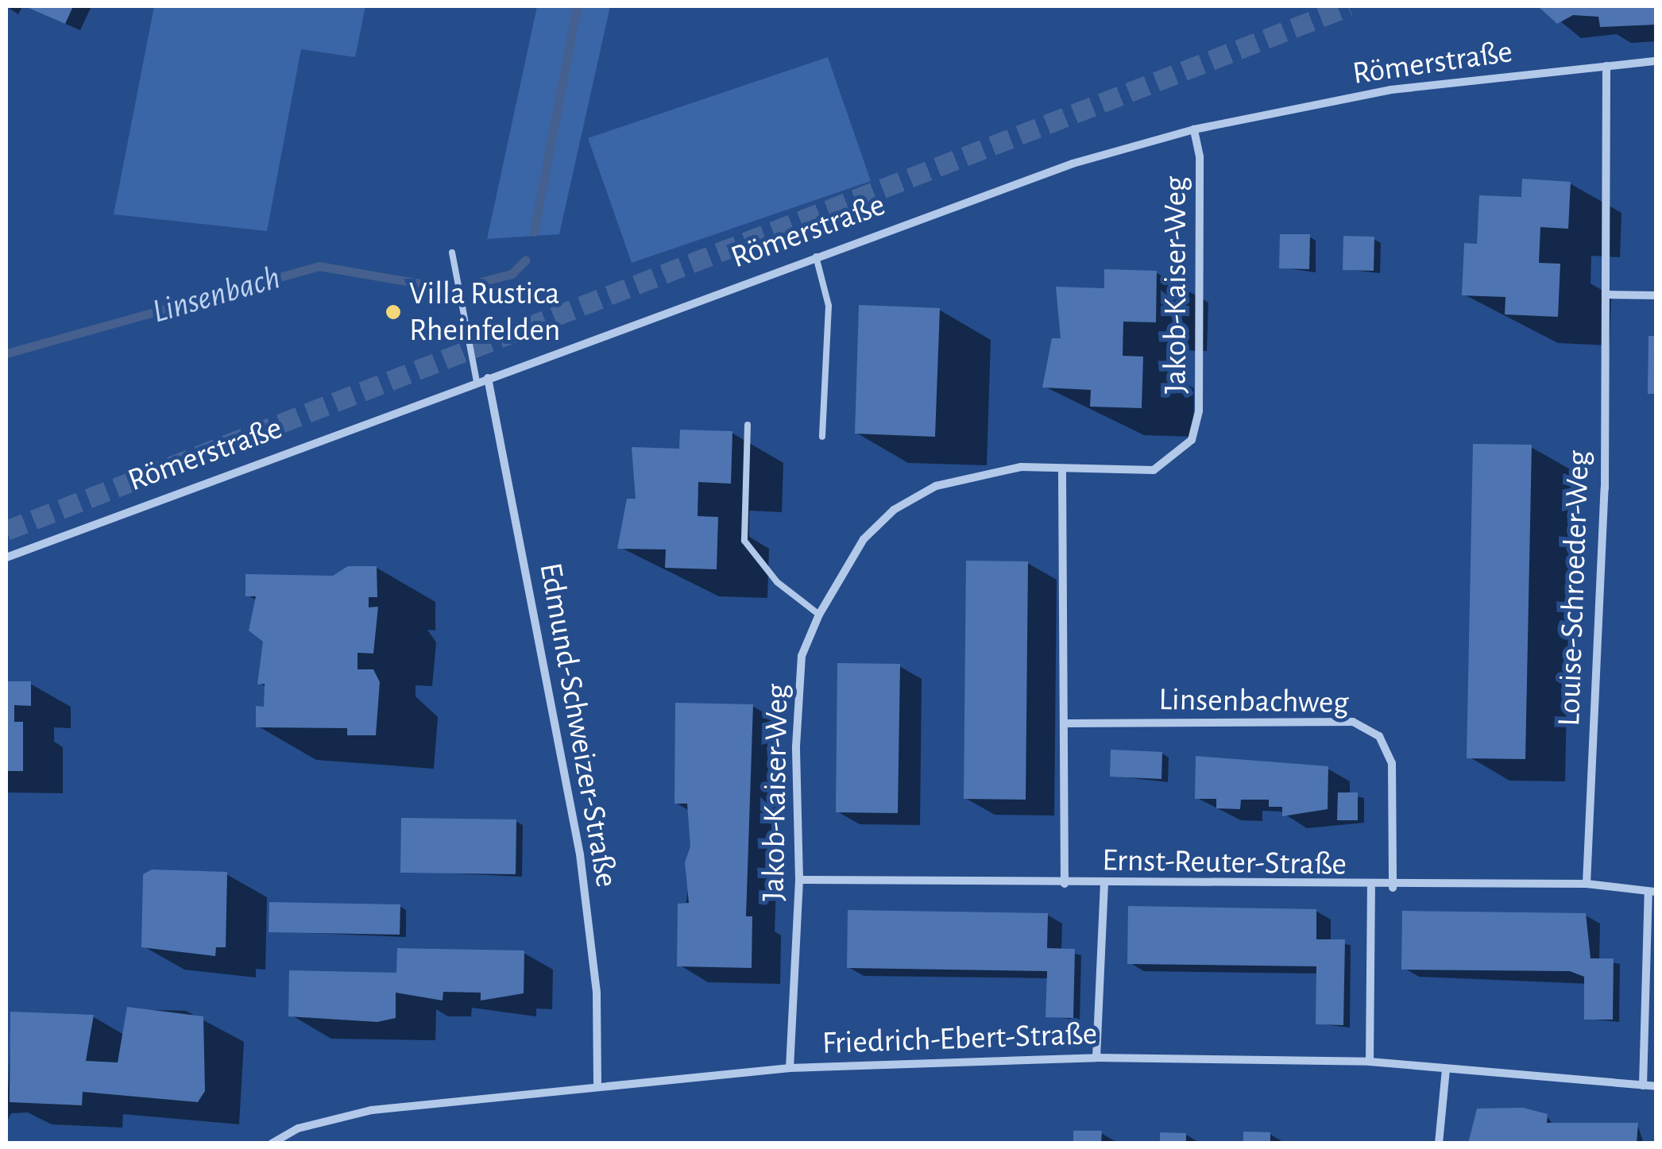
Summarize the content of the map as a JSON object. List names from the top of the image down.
{
  "streets": {
    "street": [
      "Römerstraße",
      "Jakob-Kaiser-Weg",
      "Louise-Schroeder-Weg",
      "Linsenbachweg",
      "Edmund-Schweizer-Straße",
      "Ernst-Reuter-Straße",
      "Friedrich-Ebert-Straße"
    ]
  },
  "crossings": [
    ["Römerstraße", "Jakob-Kaiser-Weg"],
    ["Römerstraße", "Louise-Schroeder-Weg"],
    ["Römerstraße", "Edmund-Schweizer-Straße"],
    ["Jakob-Kaiser-Weg", "Ernst-Reuter-Straße"],
    ["Jakob-Kaiser-Weg", "Friedrich-Ebert-Straße"],
    ["Louise-Schroeder-Weg", "Ernst-Reuter-Straße"],
    ["Linsenbachweg", "Ernst-Reuter-Straße"],
    ["Edmund-Schweizer-Straße", "Friedrich-Ebert-Straße"],
    ["Ernst-Reuter-Straße", "Friedrich-Ebert-Straße"]
  ],
  "water": ["Linsenbach"],
  "places": ["Villa Rustica Rheinfelden"]
}
